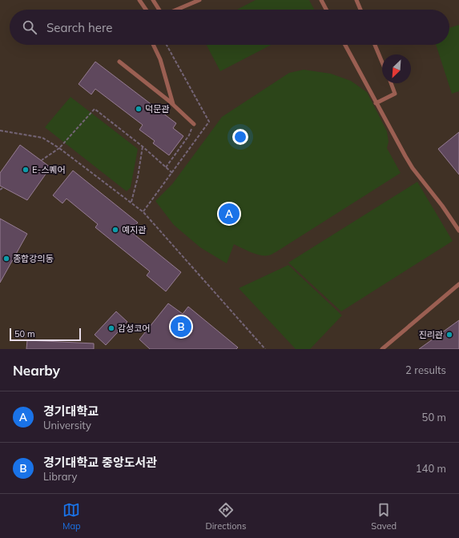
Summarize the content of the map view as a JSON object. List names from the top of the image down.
{
  "places": [
    "덕문관",
    "E-스퀘어",
    "예지관",
    "종합강의동",
    "감성코어",
    "진리관"
  ],
  "scale_bar": "50 m",
  "north": "bottom left",
  "page": {
    "search": "Search here",
    "pins": ["A", "B"],
    "scale": "50 m",
    "heading": ["Nearby", "2 results"],
    "list": [
      {
        "mark": "A",
        "name": "경기대학교",
        "note": "University",
        "value": "50 m"
      },
      {
        "mark": "B",
        "name": "경기대학교 중앙도서관",
        "note": "Library",
        "value": "140 m"
      }
    ],
    "nav": ["Map", "Directions", "Saved"]
  }
}
